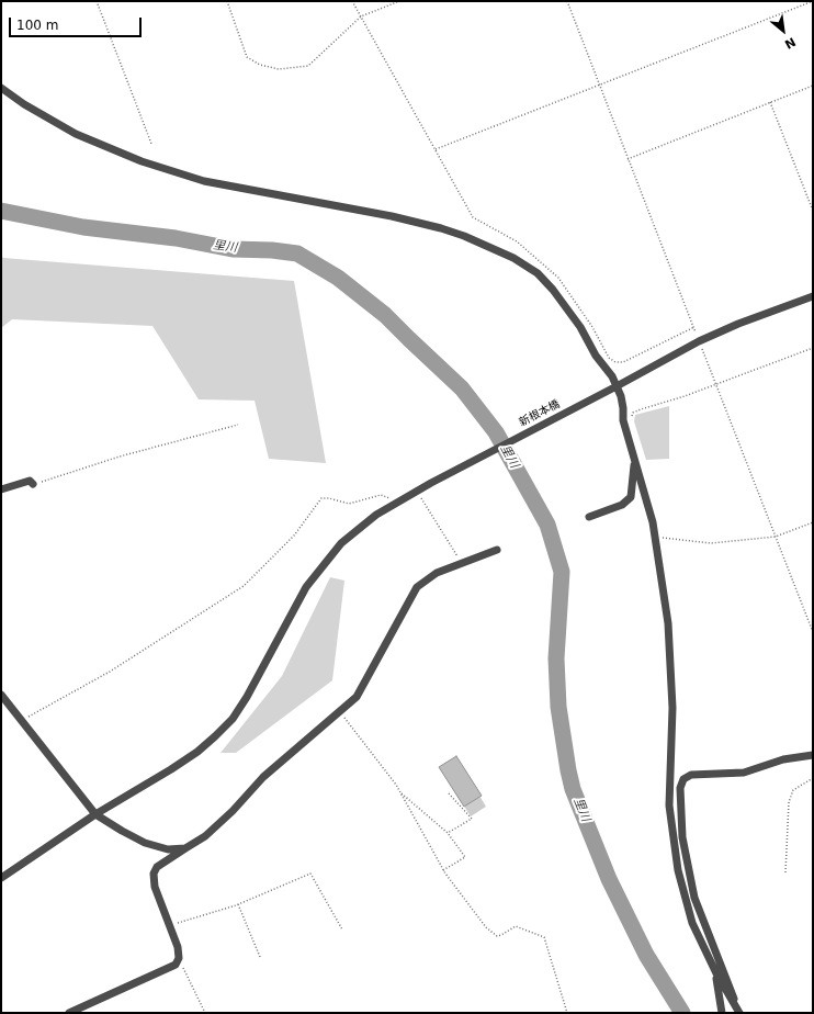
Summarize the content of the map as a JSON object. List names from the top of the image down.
{
  "streets": {
    "street": ["新根本橋"]
  },
  "water": ["里川"],
  "scale_bar": "100 m",
  "north": "bottom right"
}
